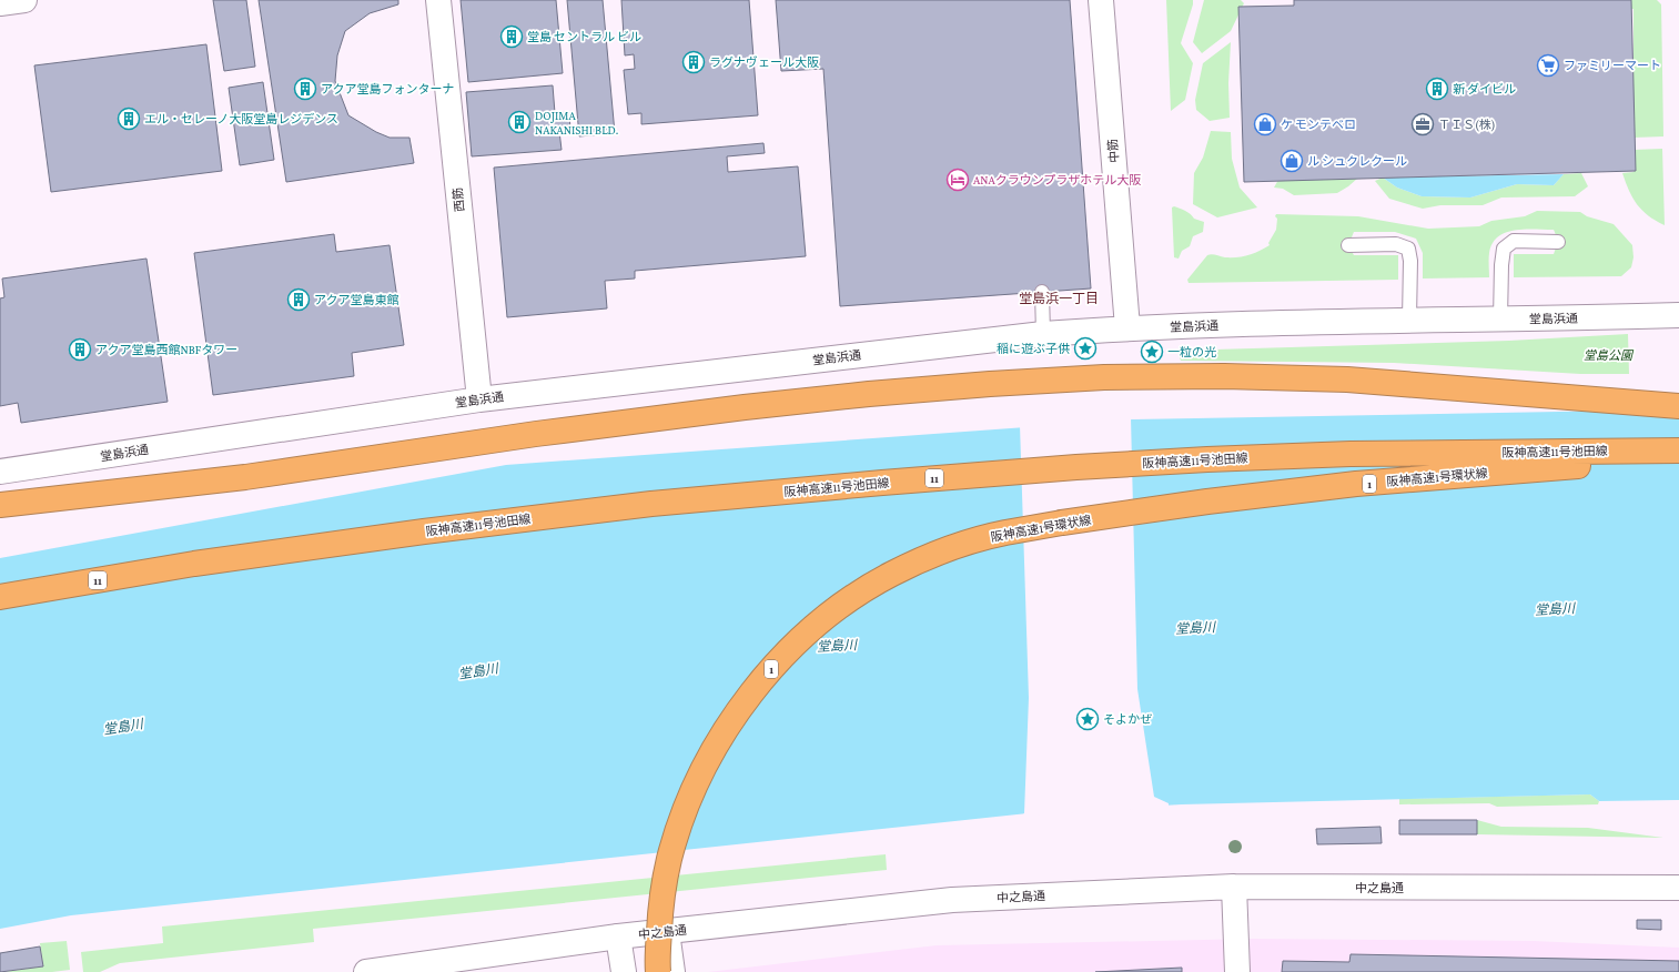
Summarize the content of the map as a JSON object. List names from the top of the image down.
{
  "streets": {
    "highway": [
      "阪神高速11号池田線",
      "阪神高速1号環状線",
      "11",
      "1"
    ],
    "street": [
      "中筋",
      "西筋",
      "堂島浜通",
      "中之島通"
    ]
  },
  "crossings": [
    ["中筋", "堂島浜通"],
    ["西筋", "堂島浜通"]
  ],
  "districts": ["堂島浜一丁目"],
  "water": ["堂島川"],
  "parks": ["堂島公園"],
  "places": {
    "building": [
      "堂島 セントラル ビル",
      "ラグナヴェール大阪",
      "アクア堂島フォンターナ",
      "新 ダイビル",
      "エル・セレーノ大阪堂島レジデンス",
      "DOJIMA NAKANISHI BLD.",
      "アクア堂島東館",
      "アクア堂島西館NBFタワー"
    ],
    "supermarket": ["ファミリーマート"],
    "shop": ["ケ モンテベロ", "ル シュクレクール"],
    "office": ["ＴＩＳ(株)"],
    "hotel": ["ANAクラウンプラザホテル大阪"],
    "place": ["稲に遊ぶ子供", "一粒の光", "そよかぜ"]
  }
}
